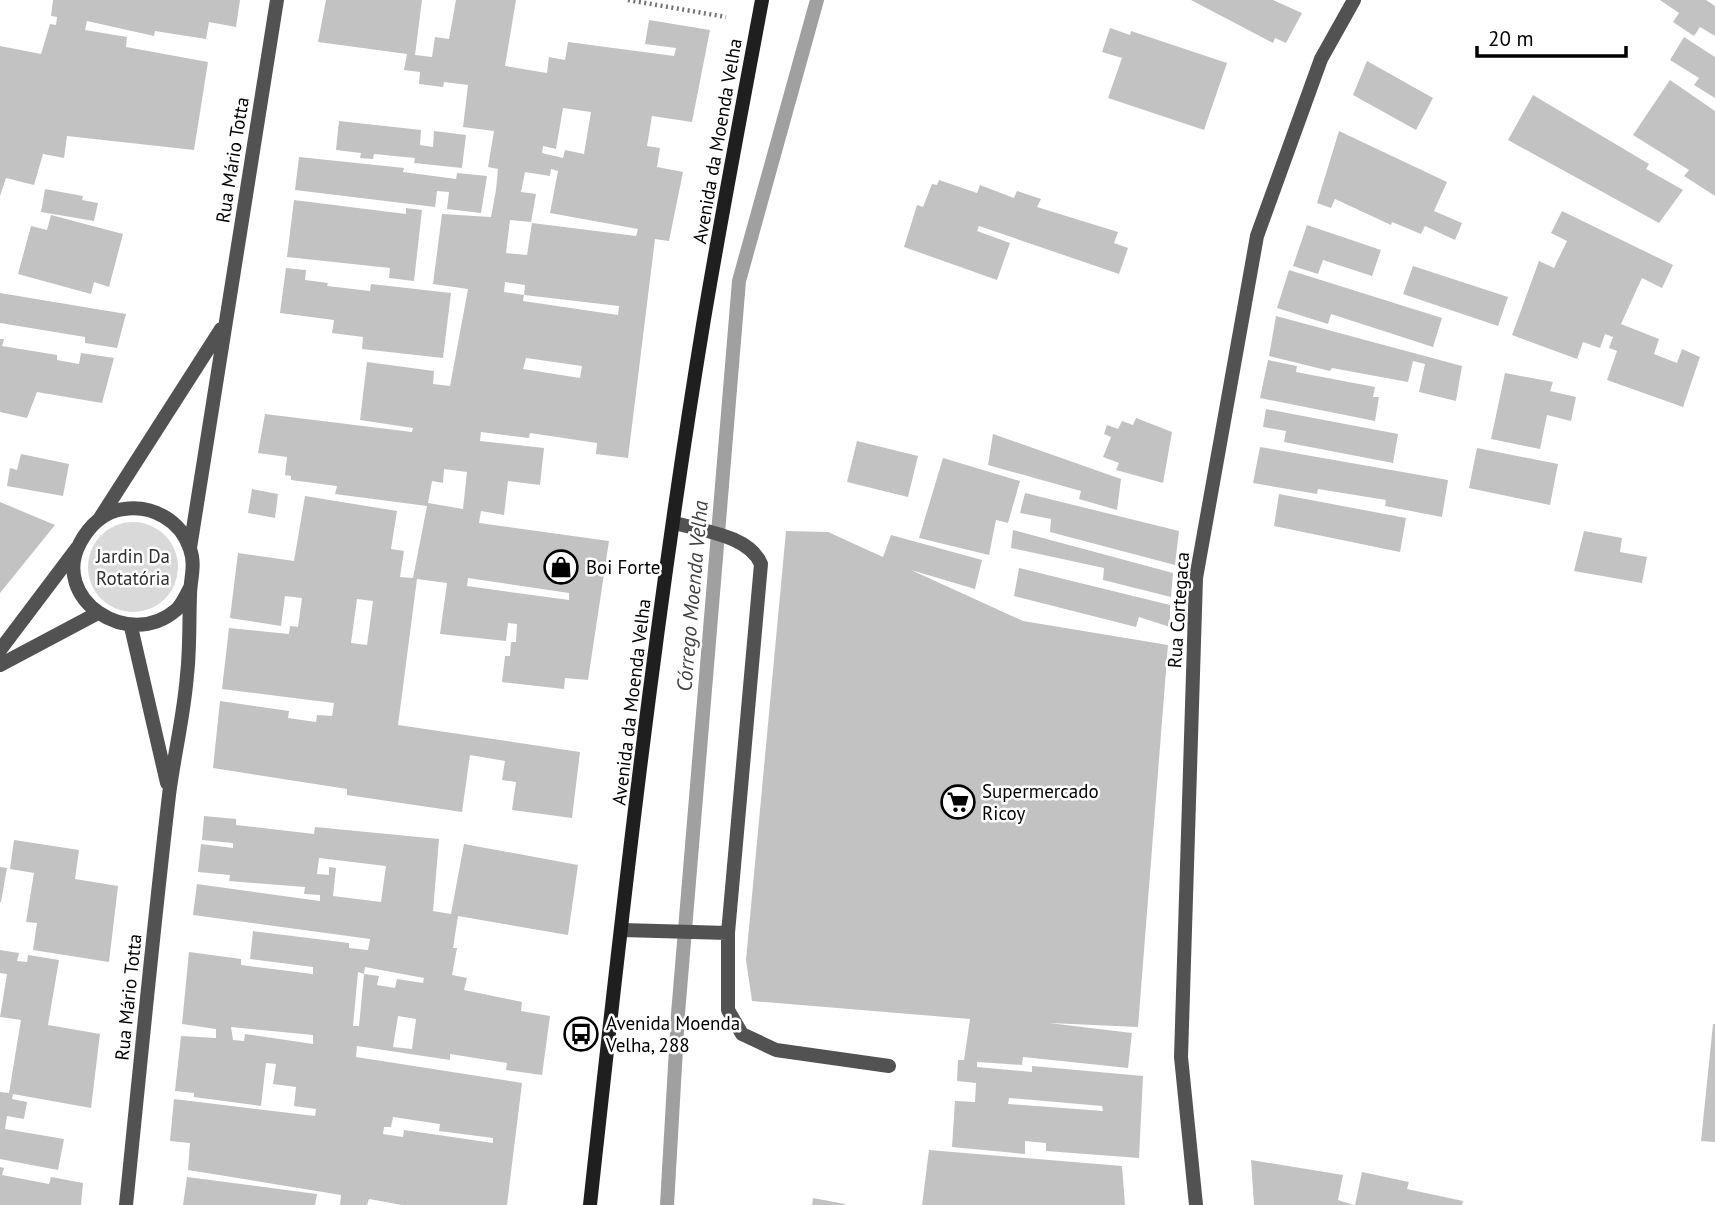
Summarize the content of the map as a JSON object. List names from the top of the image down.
{
  "streets": {
    "street": ["Avenida da Moenda Velha", "Rua Mário Totta", "Rua Cortegaca"]
  },
  "water": ["Córrego Moenda Velha"],
  "parks": ["Jardin Da Rotatória"],
  "places": {
    "shop": ["Boi Forte"],
    "supermarket": ["Supermercado Ricoy"],
    "bus stop": ["Avenida Moenda Velha, 288"]
  },
  "scale_bar": "20 m"
}
